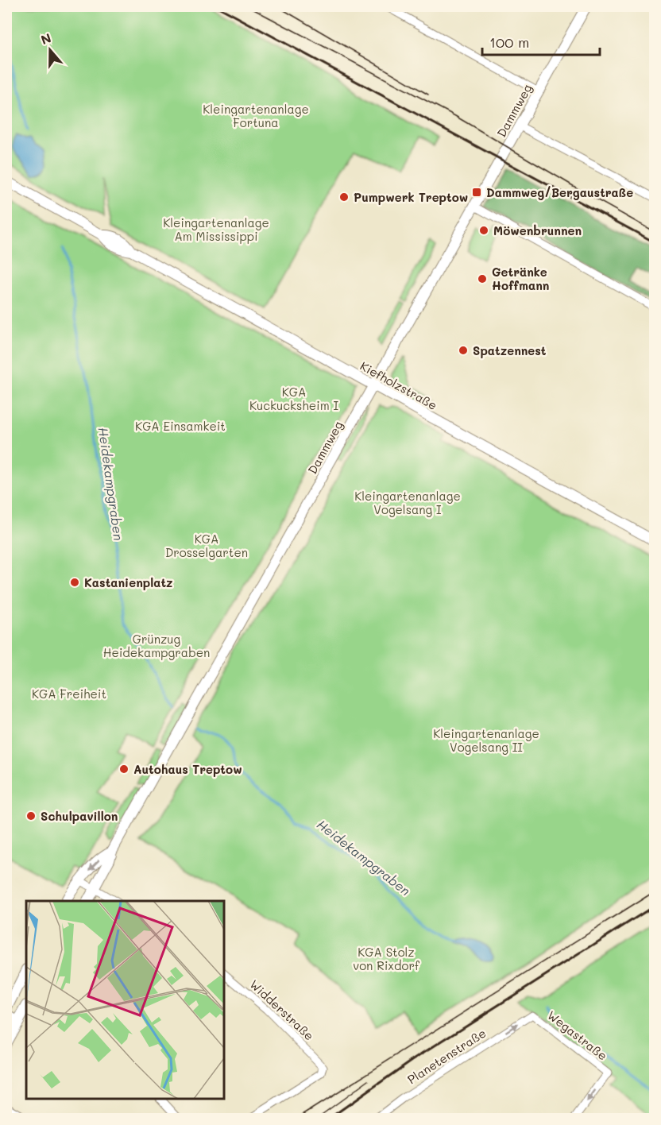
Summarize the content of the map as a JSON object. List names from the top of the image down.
{
  "streets": {
    "street": [
      "Dammweg",
      "Kiefholzstraße",
      "Widderstraße",
      "Wegastraße",
      "Planetenstraße"
    ]
  },
  "crossings": [
    ["Dammweg", "Kiefholzstraße"],
    ["Wegastraße", "Planetenstraße"]
  ],
  "one_way": ["Planetenstraße"],
  "water": ["Heidekampgraben"],
  "parks": [
    "Kleingartenanlage Fortuna",
    "Kleingartenanlage Am Mississippi",
    "KGA Kuckucksheim I",
    "KGA Einsamkeit",
    "Kleingartenanlage Vogelsang I",
    "KGA Drosselgarten",
    "Grünzug Heidekampgraben",
    "KGA Freiheit",
    "Kleingartenanlage Vogelsang II",
    "KGA Stolz von Rixdorf"
  ],
  "places": {
    "transit": ["Dammweg/Bergaustraße"],
    "other": [
      "Pumpwerk Treptow",
      "Möwenbrunnen",
      "Getränke Hoffmann",
      "Spatzennest",
      "Kastanienplatz",
      "Autohaus Treptow",
      "Schulpavillon"
    ]
  },
  "scale_bar": "100 m",
  "north": "top"
}
